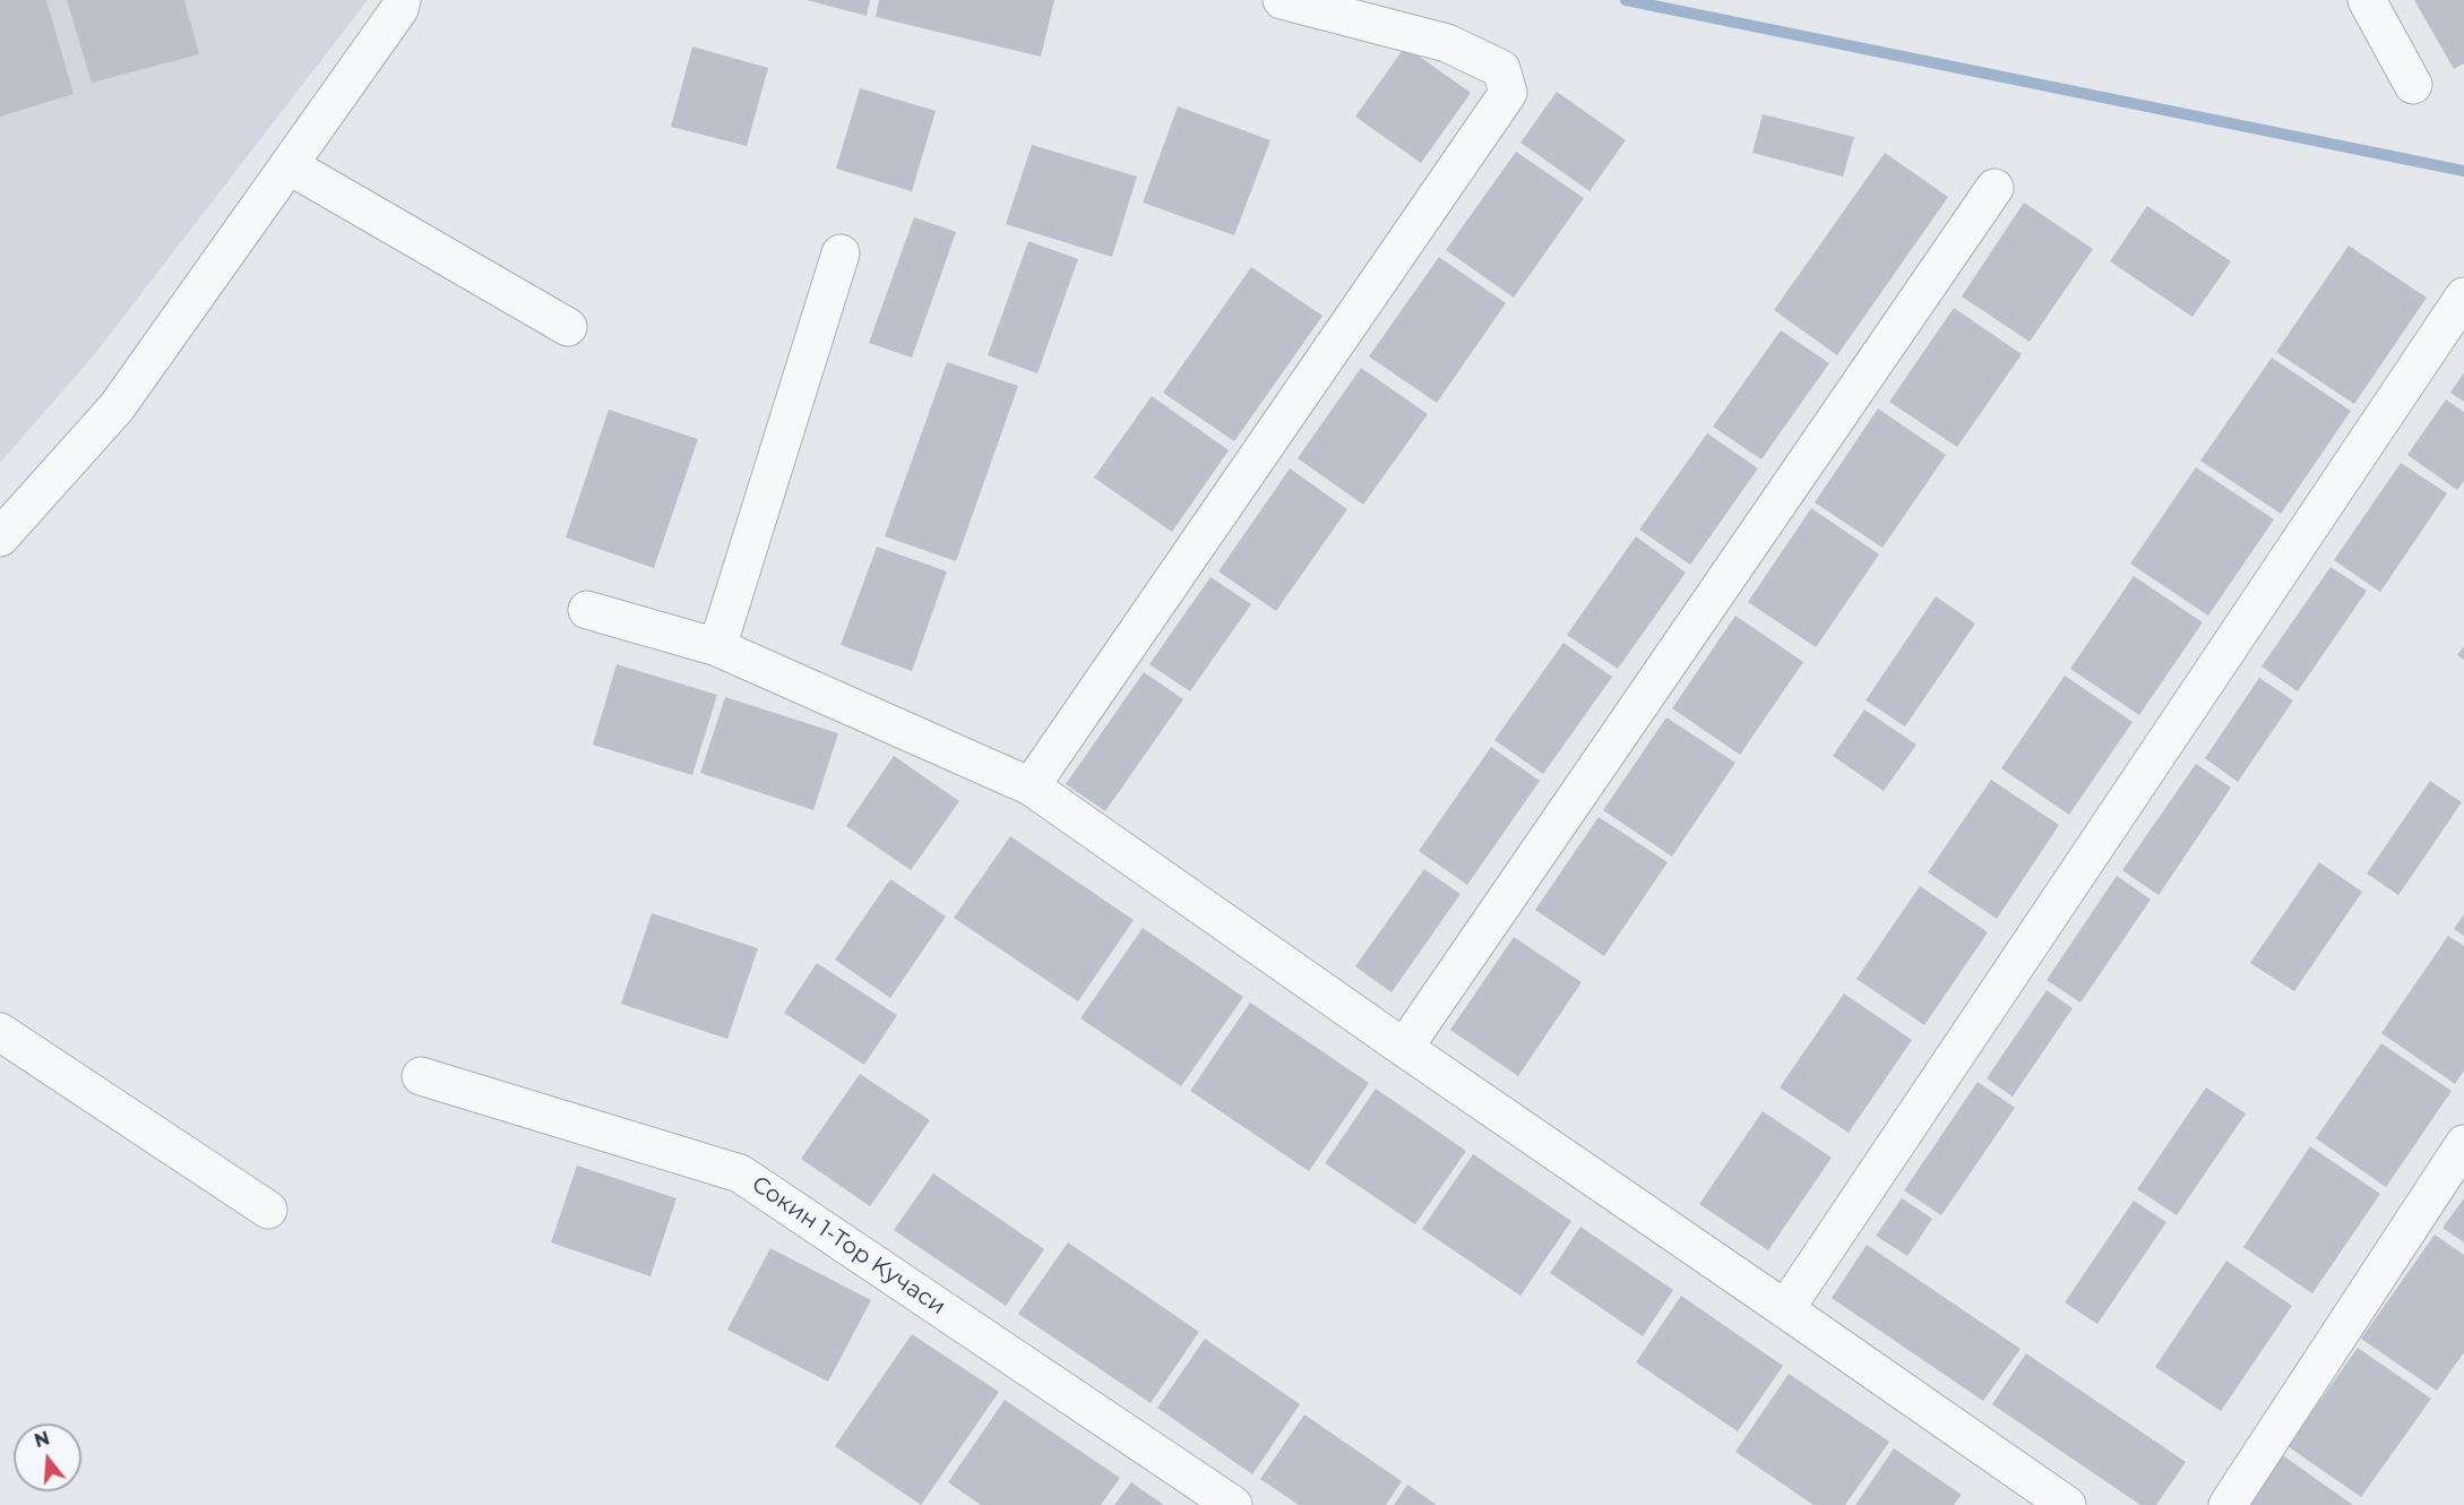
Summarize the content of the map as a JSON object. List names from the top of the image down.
{
  "streets": {
    "street": ["Сокин 1-Тор Kучаси"]
  },
  "north": "top"
}
